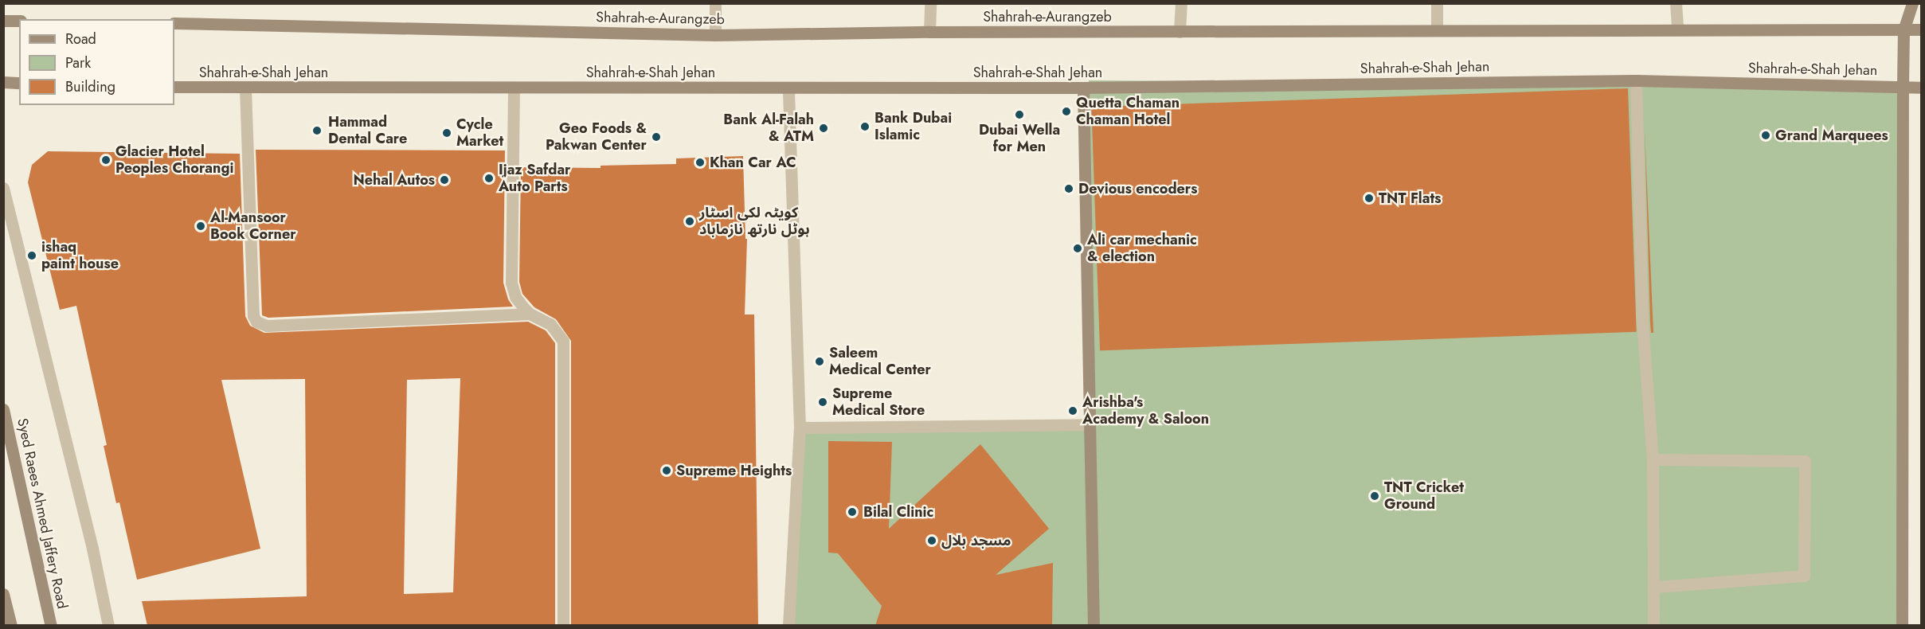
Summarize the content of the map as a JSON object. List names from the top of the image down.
{
  "streets": {
    "main road": ["Shahrah-e-Aurangzeb", "Shahrah-e-Shah Jehan", "Syed Raees Ahmed Jaffery Road"]
  },
  "places": [
    "Quetta Chaman Chaman Hotel",
    "Dubai Wella for Men",
    "Bank Dubai Islamic",
    "Bank Al-Falah & ATM",
    "Hammad Dental Care",
    "Cycle Market",
    "Grand Marquees",
    "Geo Foods & Pakwan Center",
    "Glacier Hotel Peoples Chorangi",
    "Khan Car AC",
    "Ijaz Safdar Auto Parts",
    "Nehal Autos",
    "Devious encoders",
    "TNT Flats",
    "کویٹہ لکی اسٹار ہوٹل نارتھ نازماباد",
    "Al-Mansoor Book Corner",
    "Ali car mechanic & election",
    "ishaq paint house",
    "Saleem Medical Center",
    "Supreme Medical Store",
    "Arishba's Academy & Saloon",
    "Supreme Heights",
    "TNT Cricket Ground",
    "Bilal Clinic",
    "مسجد بلال"
  ],
  "legend": ["Road", "Park", "Building"]
}
